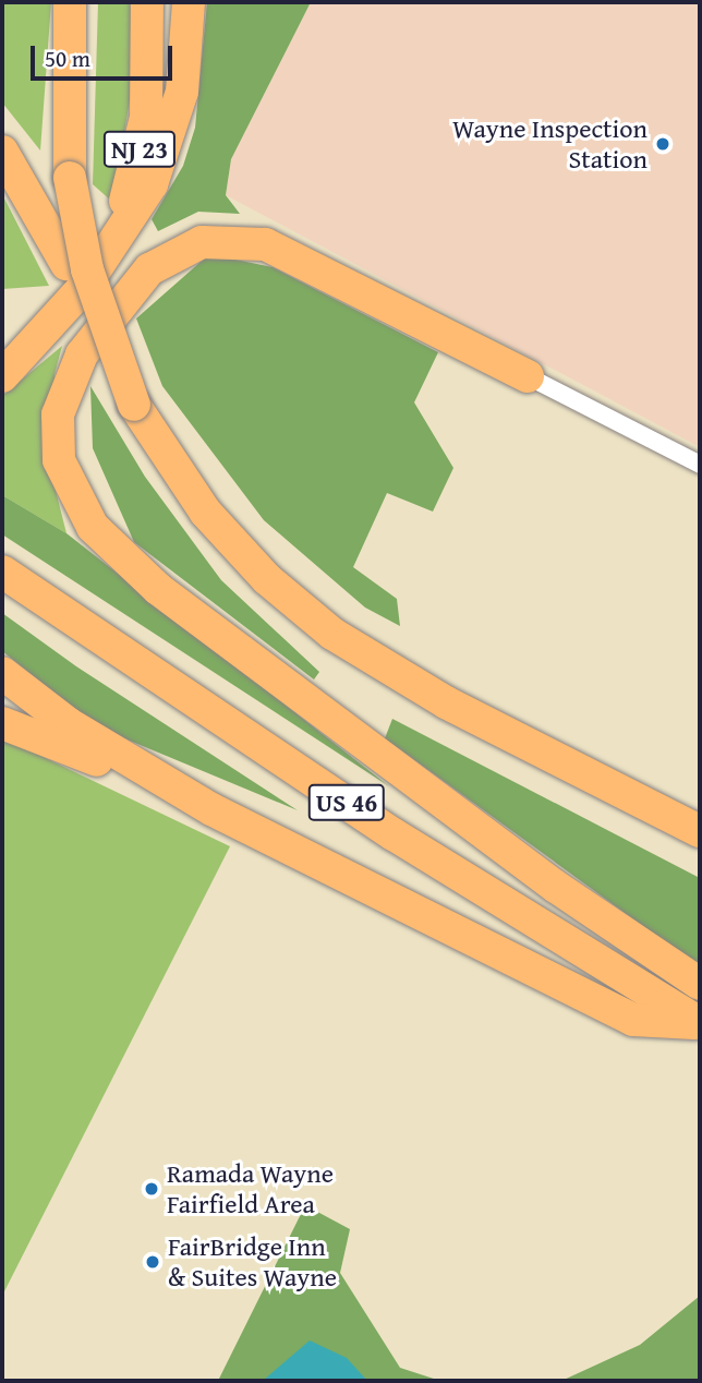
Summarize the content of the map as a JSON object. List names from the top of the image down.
{
  "streets": {
    "highway": ["NJ 23", "US 46"]
  },
  "places": ["Wayne Inspection Station", "Ramada Wayne Fairfield Area", "FairBridge Inn & Suites Wayne"],
  "scale_bar": "50 m"
}
